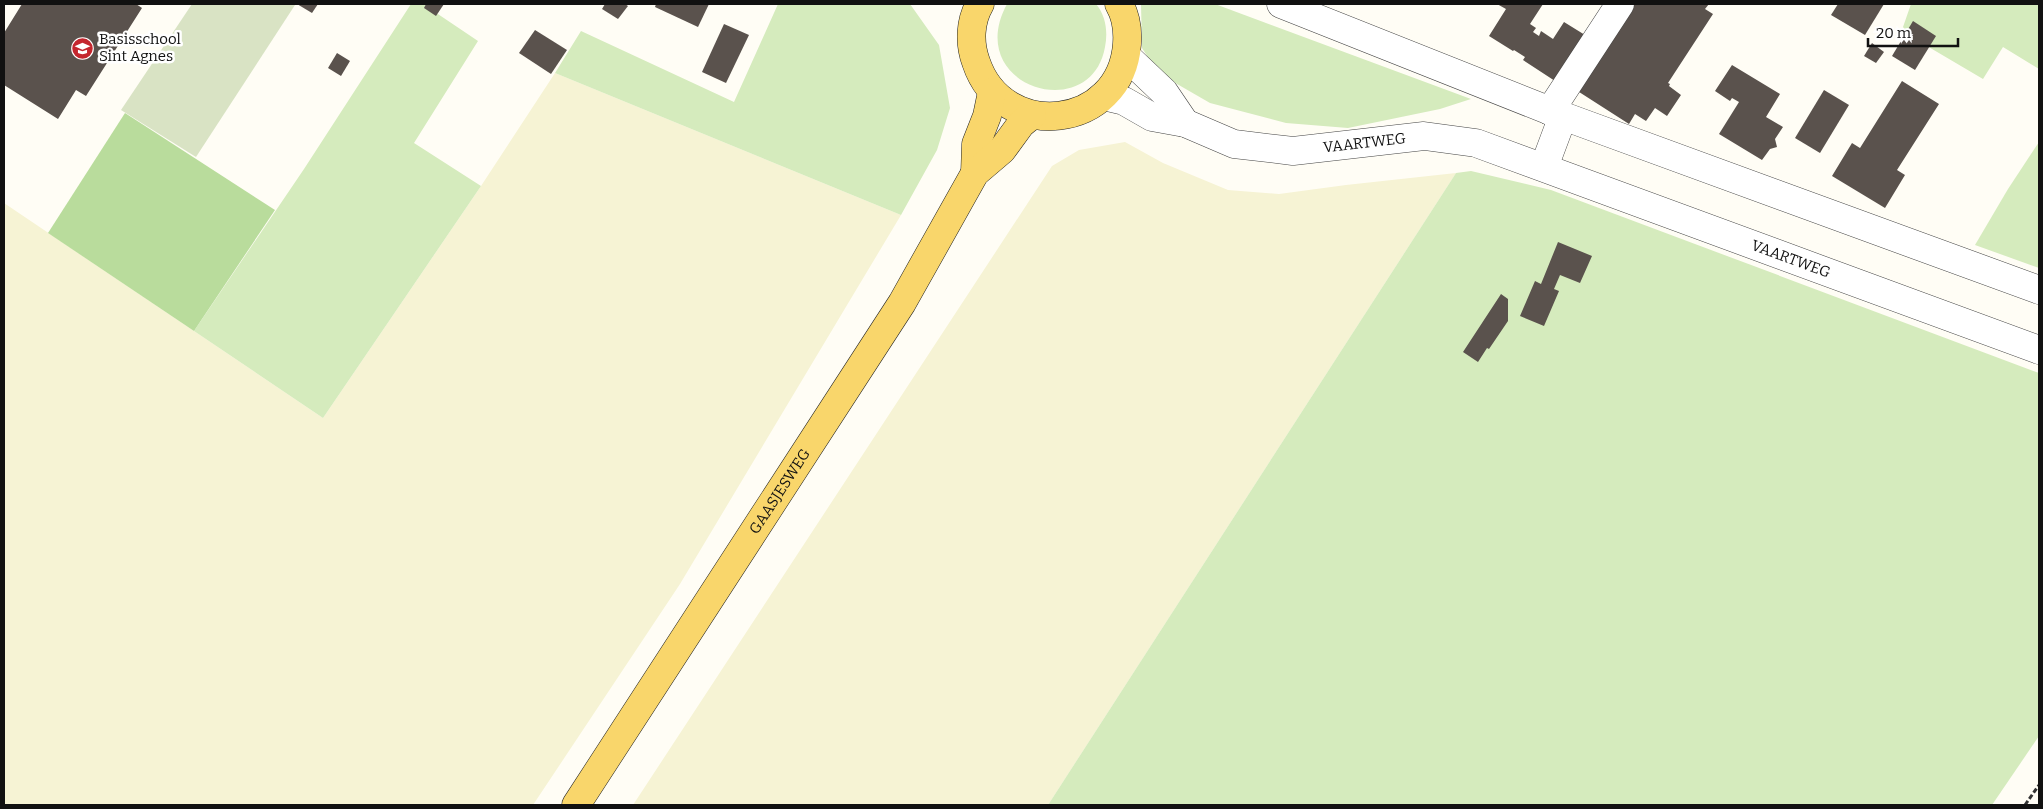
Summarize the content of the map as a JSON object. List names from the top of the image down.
{
  "streets": {
    "main road": ["GAASJESWEG"],
    "street": ["VAARTWEG"]
  },
  "places": {
    "school or university": ["Basisschool Sint Agnes"]
  },
  "scale_bar": "20 m"
}
